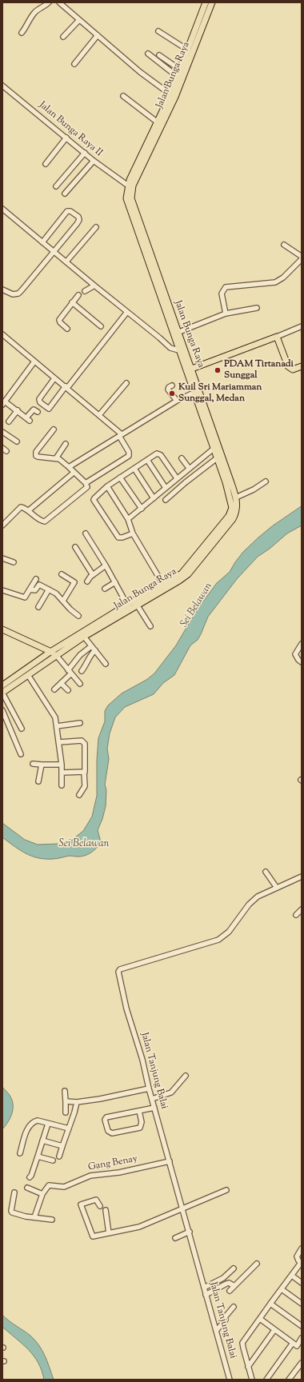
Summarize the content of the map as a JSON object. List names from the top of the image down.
{
  "streets": {
    "main road": ["Jalan Bunga Raya"],
    "street": ["Jalan Bunga Raya II", "Jalan Tanjung Balai", "Gang Benay"]
  },
  "crossings": [
    ["Jalan Bunga Raya", "Jalan Bunga Raya II"],
    ["Jalan Tanjung Balai", "Gang Benay"]
  ],
  "water": ["Sei Belawan"],
  "places": ["PDAM Tirtanadi Sunggal", "Kuil Sri Mariamman Sunggal, Medan"]
}
